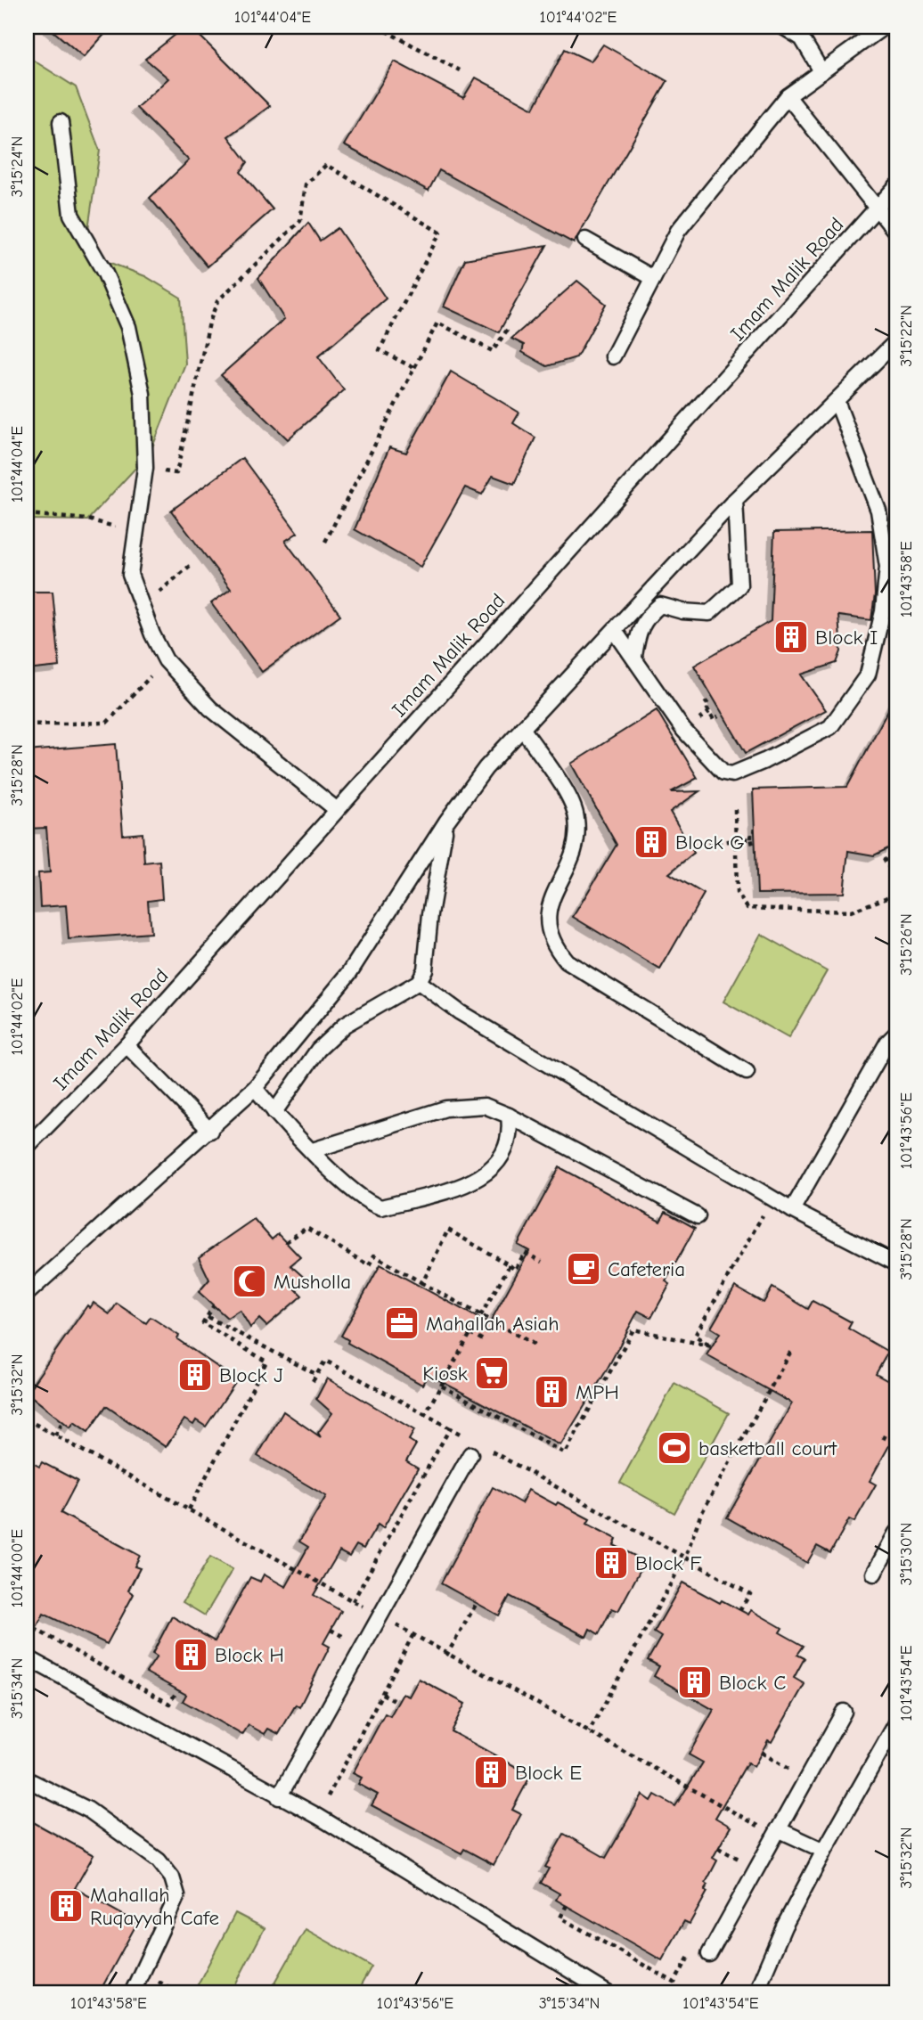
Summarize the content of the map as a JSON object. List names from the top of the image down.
{
  "streets": {
    "lane": ["Imam Malik Road"]
  },
  "places": {
    "building": [
      "Block I",
      "Block G",
      "Block J",
      "MPH",
      "Block F",
      "Block H",
      "Block C",
      "Block E",
      "Mahallah Ruqayyah Cafe"
    ],
    "cafe": ["Cafeteria"],
    "mosque": ["Musholla"],
    "office": ["Mahallah Asiah"],
    "supermarket": ["Kiosk"],
    "sports": ["basketball court"]
  },
  "coordinates": [
    "101°44'04\"E",
    "101°44'02\"E",
    "3°15'24\"N",
    "3°15'22\"N",
    "101°43'58\"E",
    "3°15'28\"N",
    "3°15'26\"N",
    "101°43'56\"E",
    "3°15'32\"N",
    "3°15'30\"N",
    "101°44'00\"E",
    "101°43'54\"E",
    "3°15'34\"N"
  ]
}
